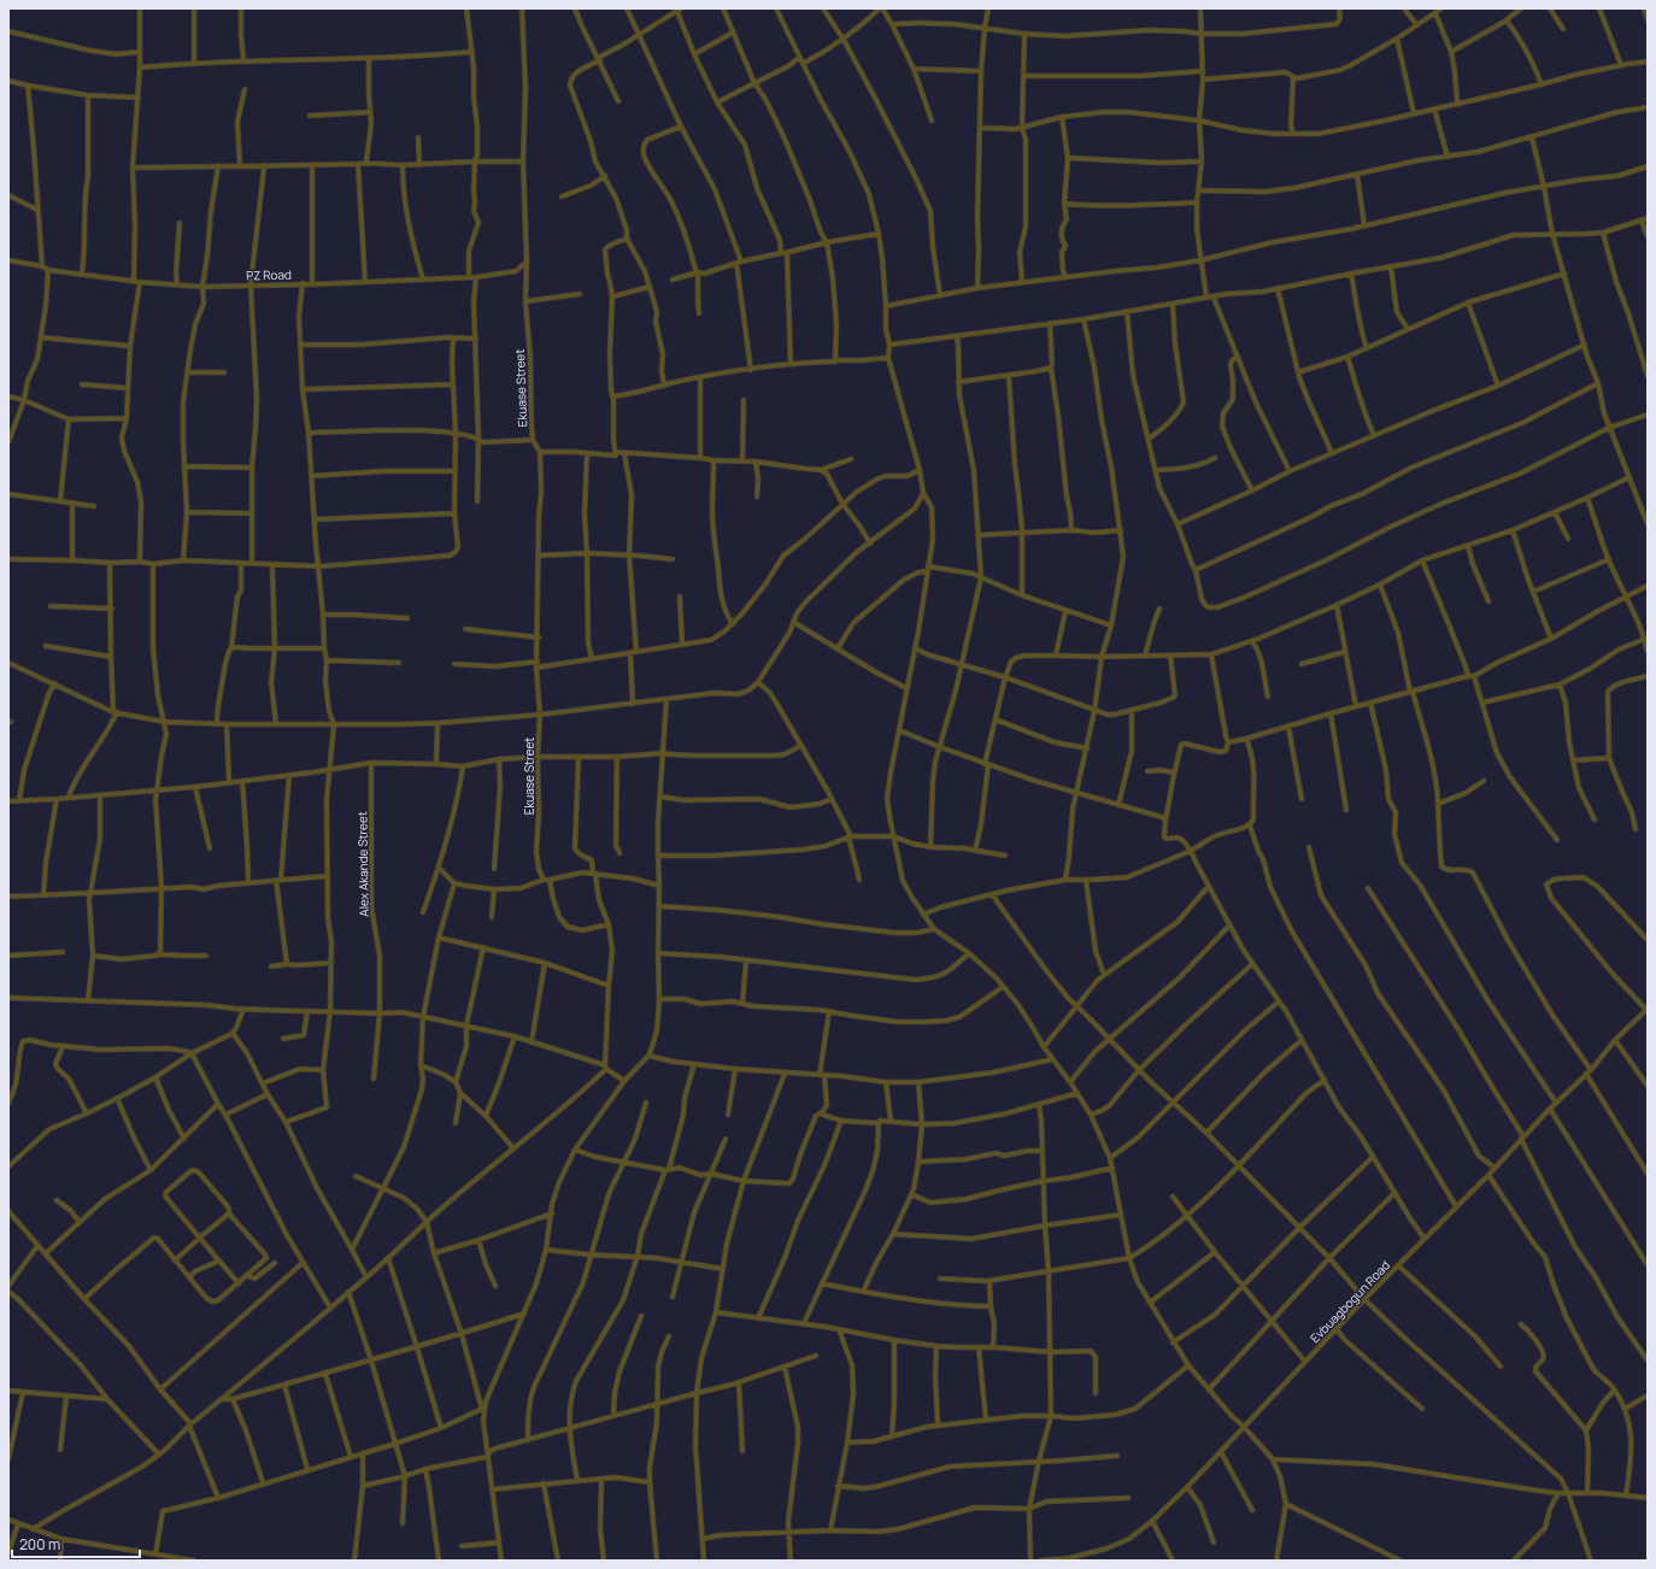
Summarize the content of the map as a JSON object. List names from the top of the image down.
{
  "streets": {
    "street": [
      "PZ Road",
      "Ekuase Street",
      "Alex Akande Street",
      "Evbuagbogun Road"
    ]
  },
  "crossings": [
    ["PZ Road", "Ekuase Street"]
  ],
  "scale_bar": "200 m"
}
